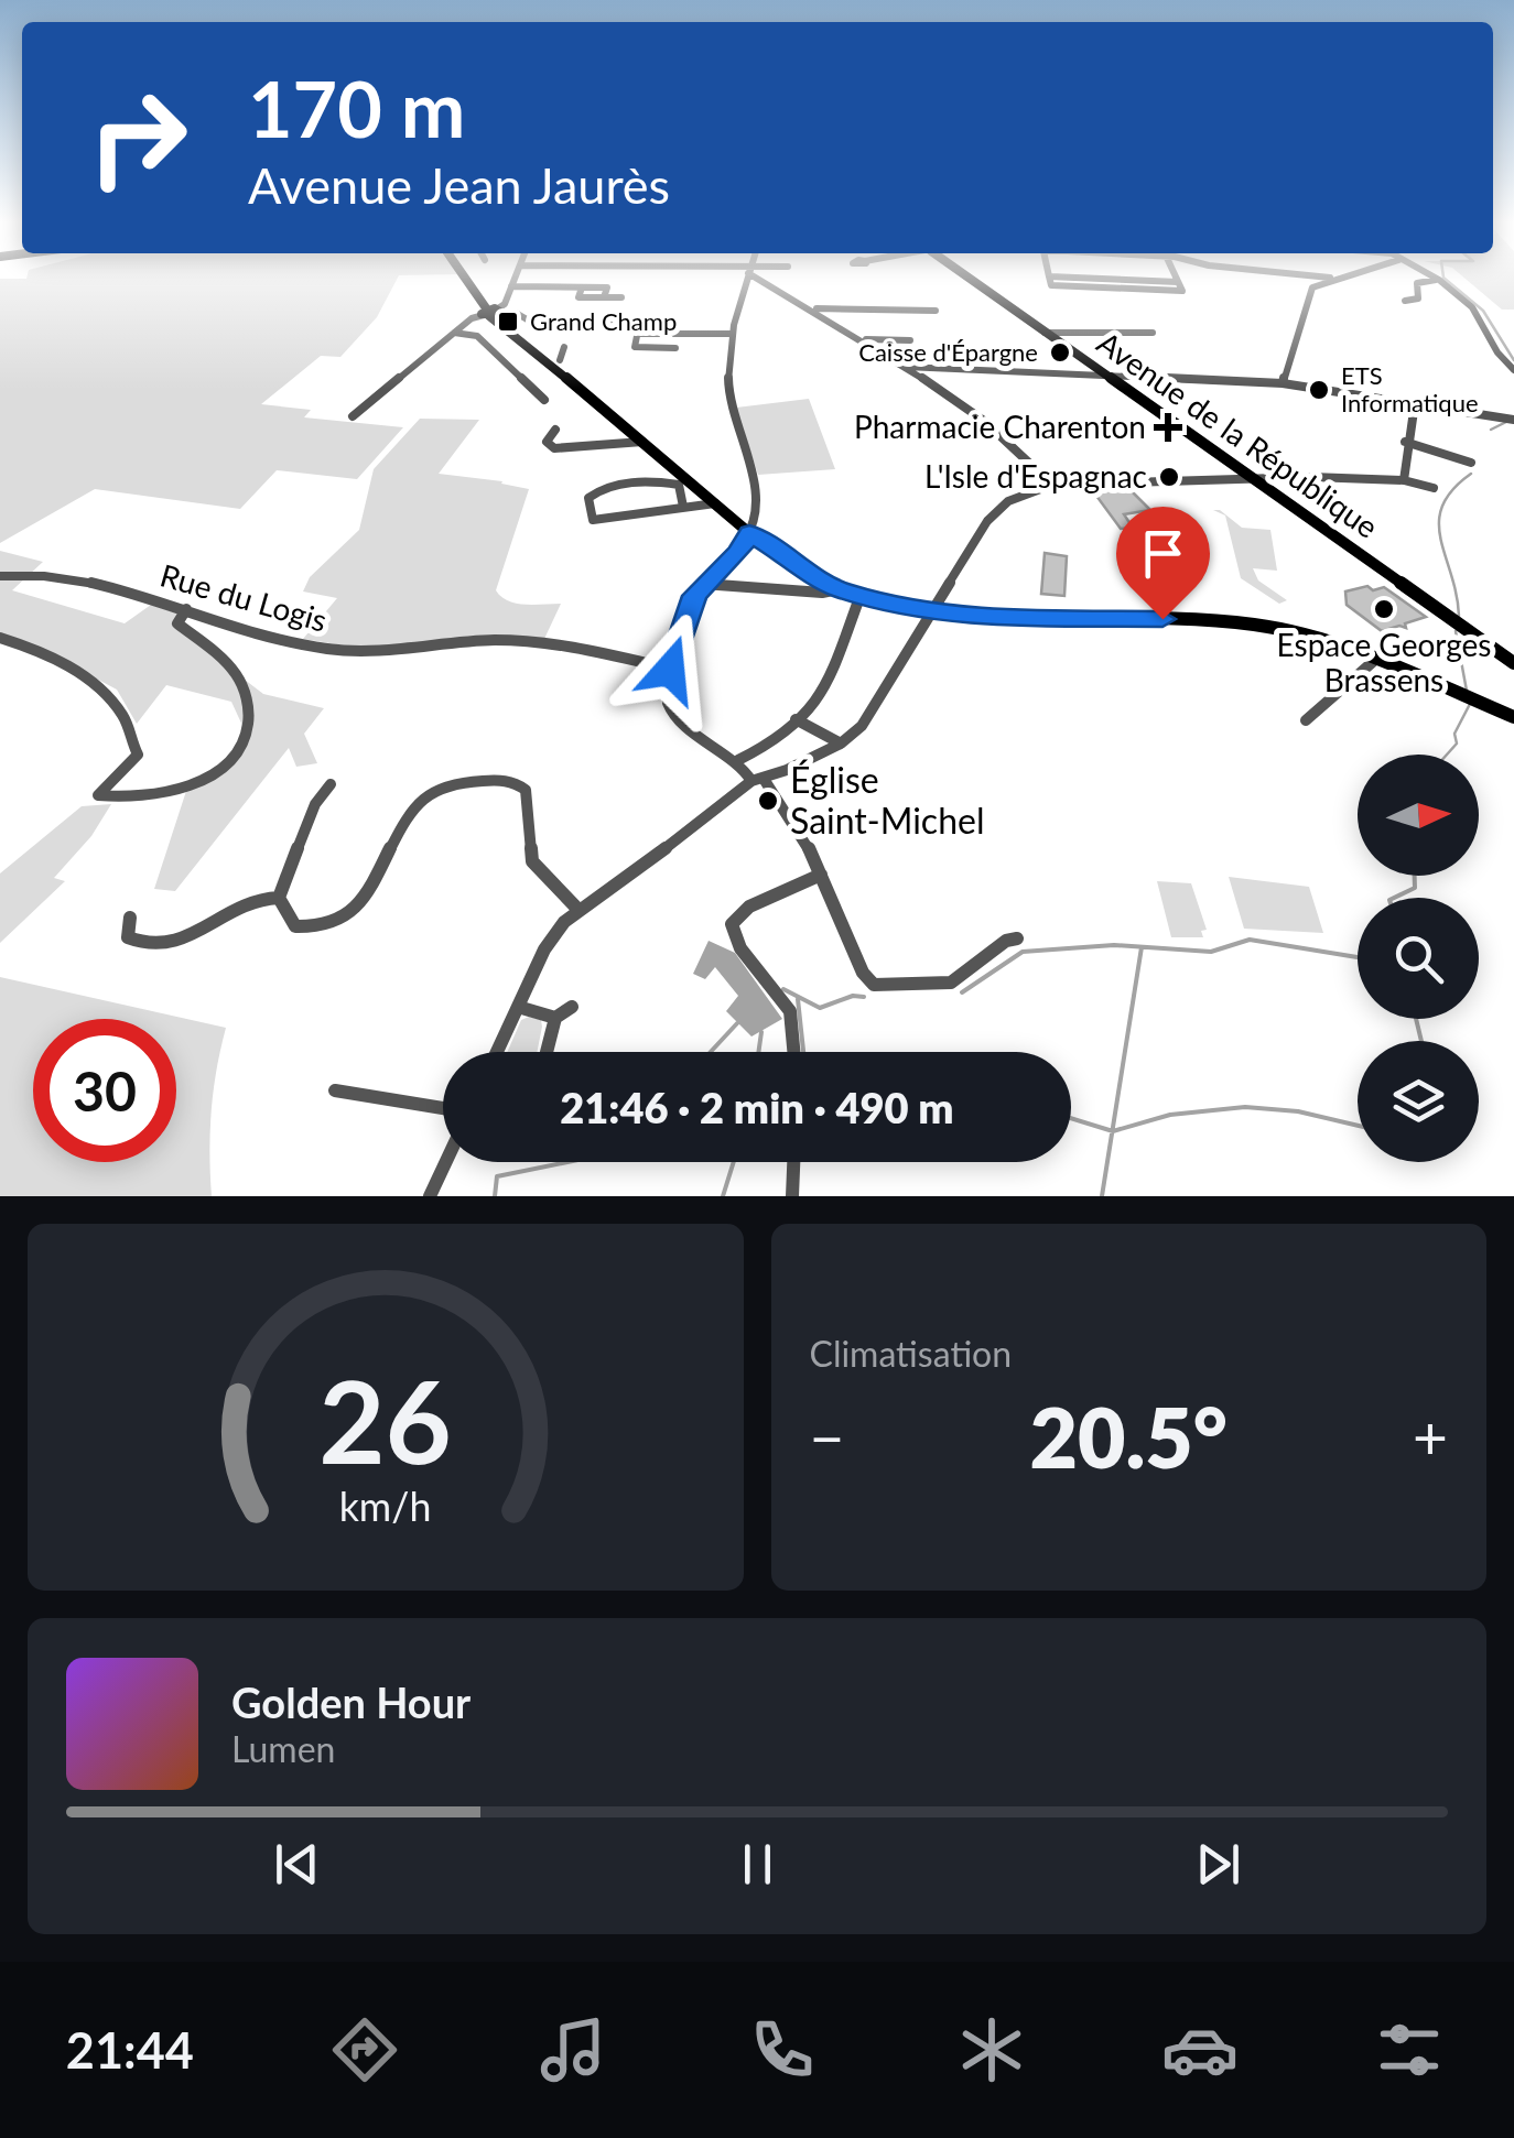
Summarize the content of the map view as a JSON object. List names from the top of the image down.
{
  "streets": {
    "main road": ["Avenue de la République"],
    "street": ["Rue du Logis"]
  },
  "places": {
    "transit": ["Grand Champ"],
    "other": [
      "Caisse d'Épargne",
      "ETS Informatique",
      "L'Isle d'Espagnac",
      "Espace Georges Brassens",
      "Église Saint-Michel"
    ],
    "health": ["Pharmacie Charenton"]
  },
  "north": "right",
  "page": {
    "turn": ["170 m", "Avenue Jean Jaurès"],
    "limit": "30",
    "trip": "21:46 · 2 min · 490 m",
    "tile": "Climatisation",
    "heat": ["−", "20.5°", "+"],
    "song": ["Golden Hour", "Lumen"],
    "tabs": "21:44",
    "gauge": ["26", "km/h"]
  }
}
